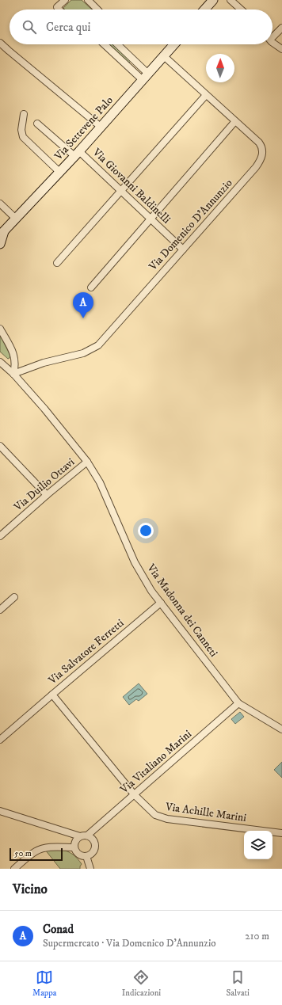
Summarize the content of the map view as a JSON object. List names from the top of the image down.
{
  "streets": {
    "street": [
      "Via Settevene Palo",
      "Via Giovanni Baldinelli",
      "Via Domenico D'Annunzio",
      "Via Duilio Ottavi",
      "Via Madonna dei Canneti",
      "Via Salvatore Ferretti",
      "Via Vitaliano Marini",
      "Via Achille Marini"
    ]
  },
  "crossings": [
    ["Via Settevene Palo", "Via Giovanni Baldinelli"],
    ["Via Settevene Palo", "Via Domenico D'Annunzio"],
    ["Via Giovanni Baldinelli", "Via Domenico D'Annunzio"],
    ["Via Domenico D'Annunzio", "Via Madonna dei Canneti"],
    ["Via Duilio Ottavi", "Via Madonna dei Canneti"],
    ["Via Madonna dei Canneti", "Via Salvatore Ferretti"],
    ["Via Madonna dei Canneti", "Via Vitaliano Marini"],
    ["Via Salvatore Ferretti", "Via Vitaliano Marini"],
    ["Via Salvatore Ferretti", "Via Achille Marini"],
    ["Via Vitaliano Marini", "Via Achille Marini"]
  ],
  "scale_bar": "50 m",
  "north": "top",
  "page": {
    "search": "Cerca qui",
    "pins": "A",
    "scale": "50 m",
    "heading": "Vicino",
    "list": [
      {
        "mark": "A",
        "name": "Conad",
        "note": "Supermercato · Via Domenico D'Annunzio",
        "value": "210 m"
      }
    ],
    "nav": ["Mappa", "Indicazioni", "Salvati"]
  }
}
